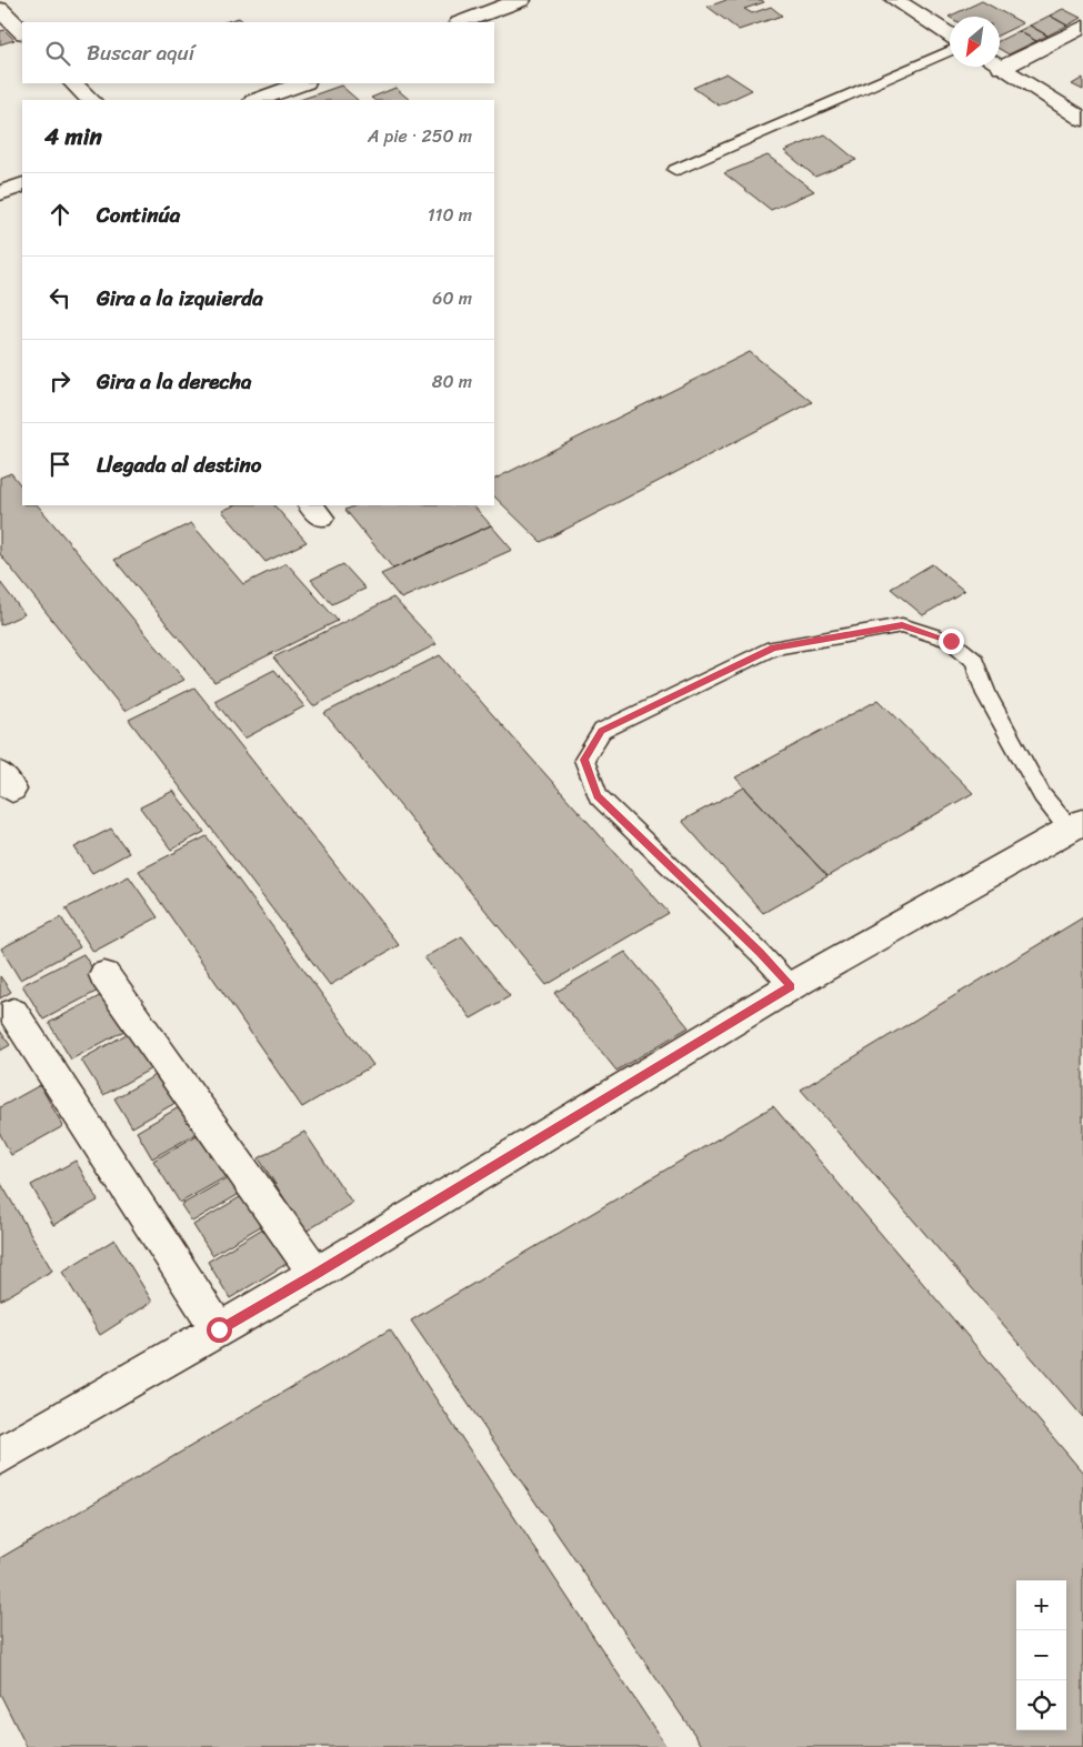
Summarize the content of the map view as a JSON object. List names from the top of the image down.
{
  "north": "bottom left",
  "page": {
    "search": "Buscar aquí",
    "heading": ["4 min", "A pie · 250 m"],
    "list": [
      ["Continúa", "110 m"],
      ["Gira a la izquierda", "60 m"],
      ["Gira a la derecha", "80 m"],
      "Llegada al destino"
    ],
    "map_buttons": ["+", "−"]
  }
}
